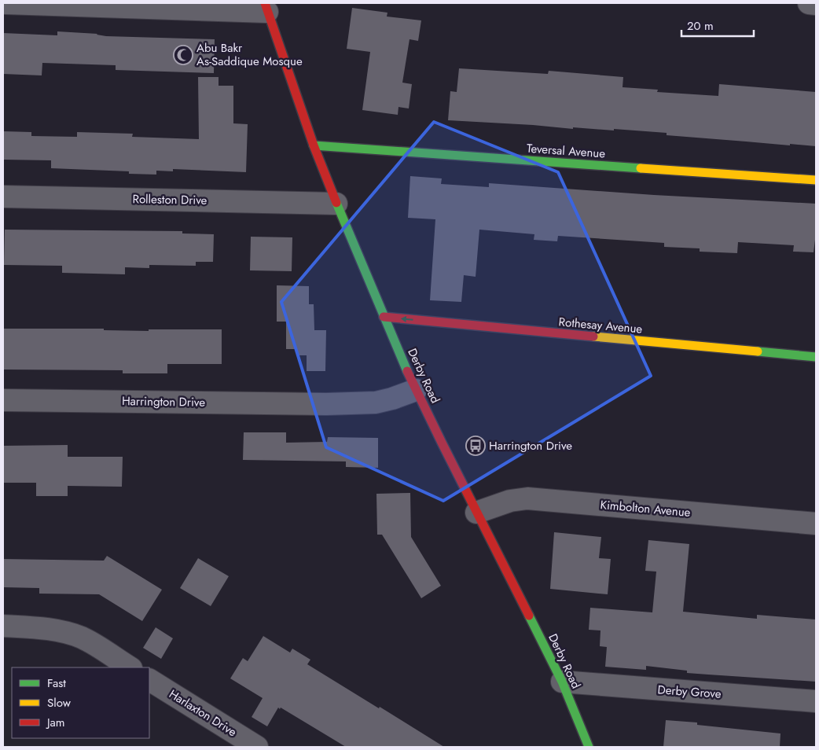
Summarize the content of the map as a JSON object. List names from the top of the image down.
{
  "streets": {
    "street": [
      "Teversal Avenue",
      "Rolleston Drive",
      "Rothesay Avenue",
      "Derby Road",
      "Harrington Drive",
      "Kimbolton Avenue",
      "Derby Grove",
      "Harlaxton Drive"
    ]
  },
  "crossings": [
    ["Teversal Avenue", "Derby Road"],
    ["Rolleston Drive", "Derby Road"],
    ["Rothesay Avenue", "Derby Road"],
    ["Derby Road", "Harrington Drive"],
    ["Derby Road", "Kimbolton Avenue"],
    ["Derby Road", "Derby Grove"]
  ],
  "one_way": ["Rothesay Avenue"],
  "places": {
    "mosque": ["Abu Bakr As-Saddique Mosque"],
    "bus stop": ["Harrington Drive"]
  },
  "legend": ["Fast", "Slow", "Jam"],
  "scale_bar": "20 m"
}
